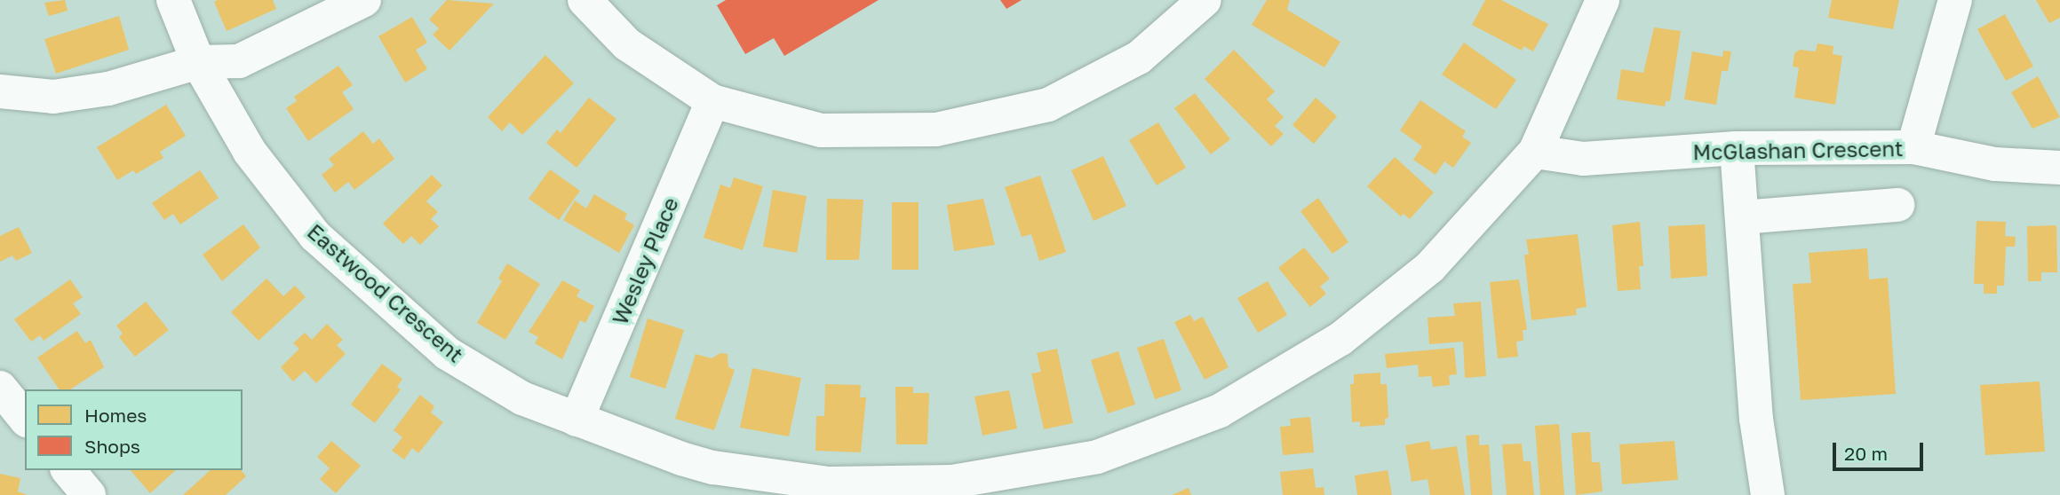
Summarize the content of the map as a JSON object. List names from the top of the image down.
{
  "streets": {
    "street": ["McGlashan Crescent", "Wesley Place", "Eastwood Crescent"]
  },
  "crossings": [
    ["McGlashan Crescent", "Eastwood Crescent"],
    ["Wesley Place", "Eastwood Crescent"]
  ],
  "legend": ["Homes", "Shops"],
  "scale_bar": "20 m"
}
